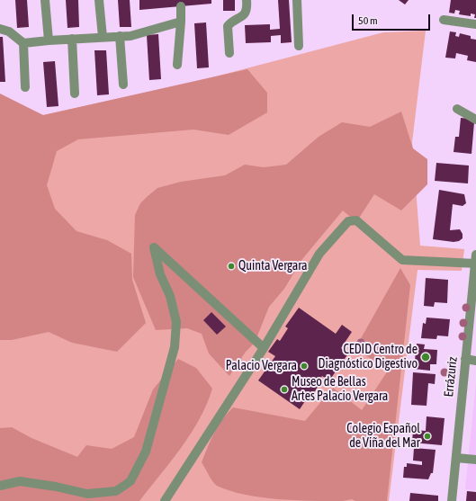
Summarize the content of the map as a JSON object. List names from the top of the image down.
{
  "streets": {
    "street": ["Errázuriz"]
  },
  "places": [
    "Quinta Vergara",
    "CEDID Centro de Diagnóstico Digestivo",
    "Palacio Vergara",
    "Museo de Bellas Artes Palacio Vergara",
    "Colegio Español de Viña del Mar"
  ],
  "scale_bar": "50 m"
}
